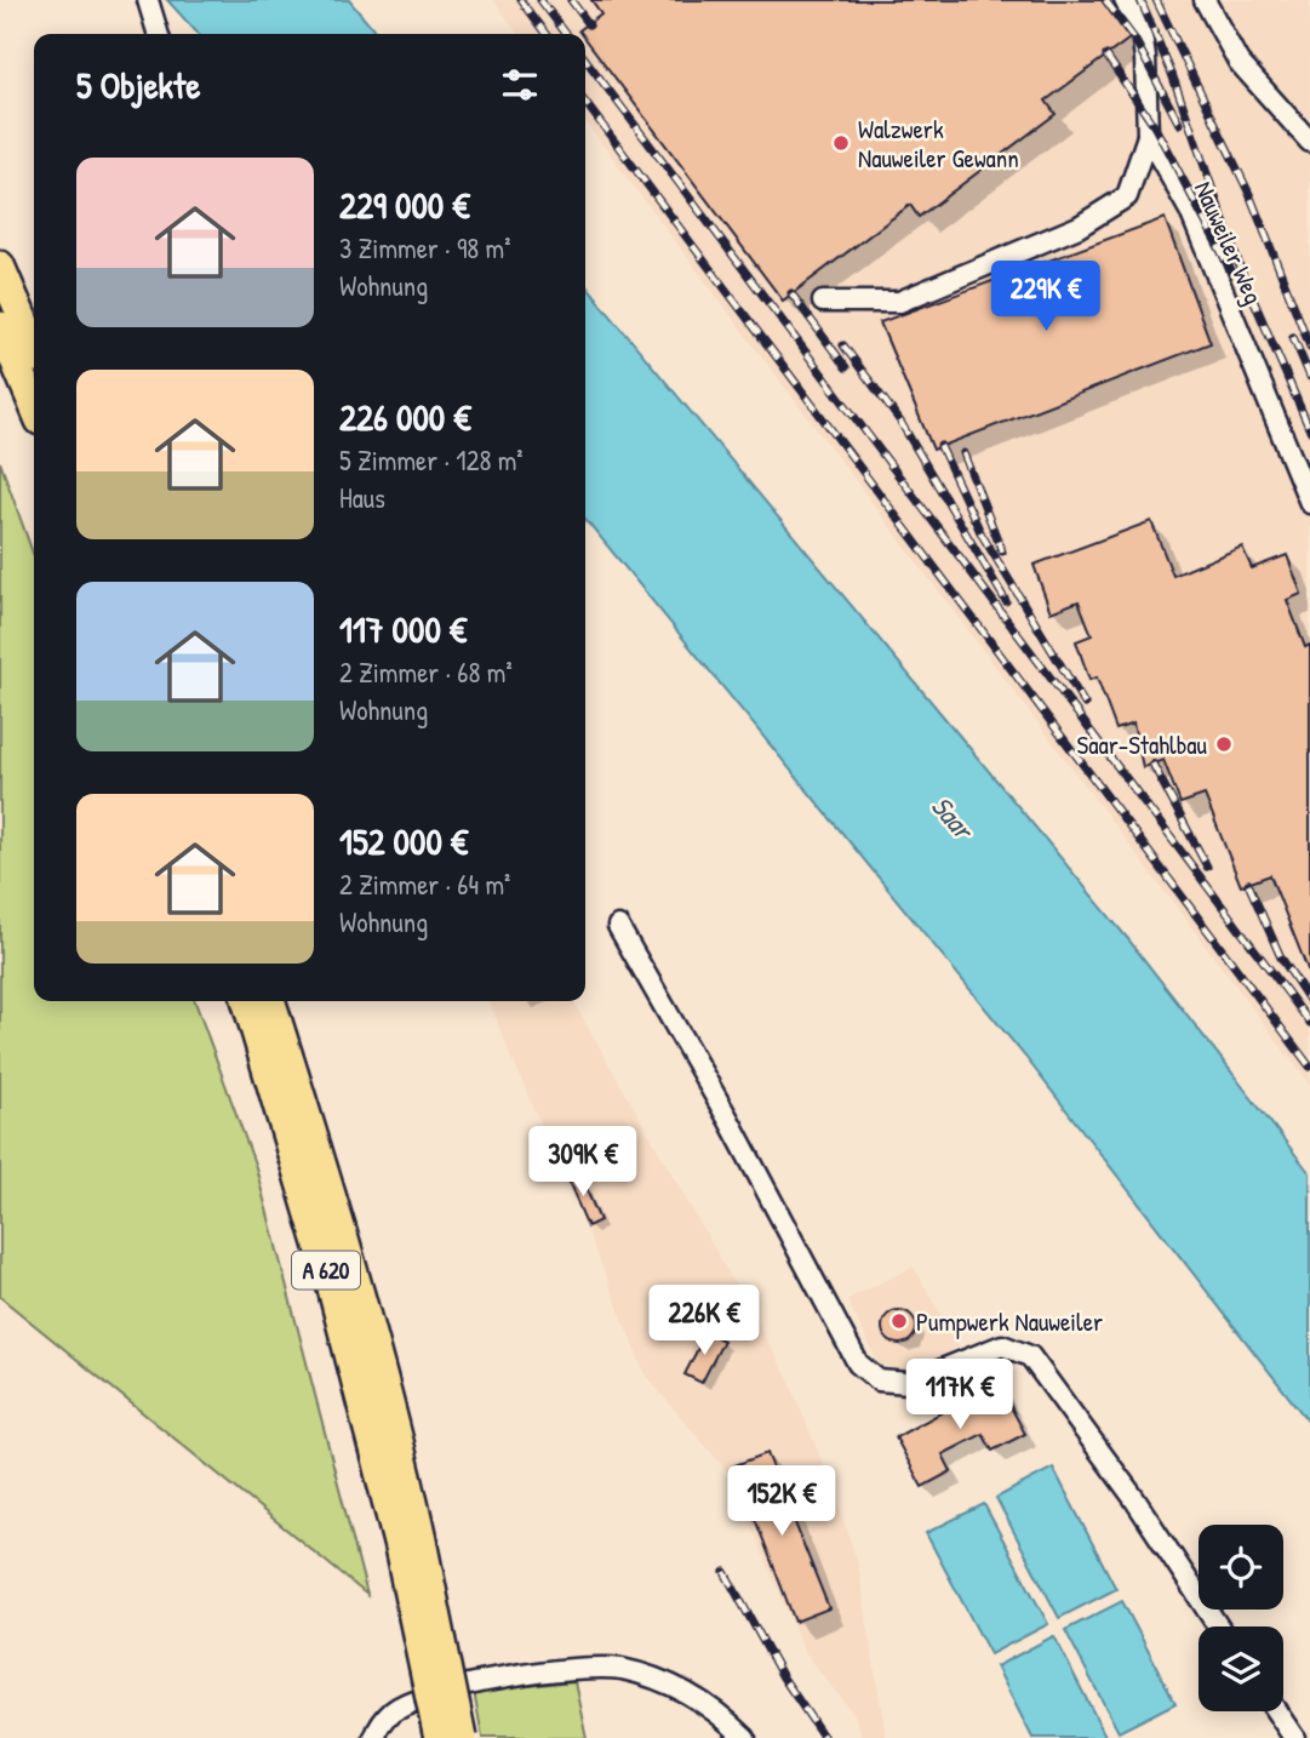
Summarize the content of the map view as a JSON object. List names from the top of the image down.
{
  "streets": {
    "highway": ["A 620"],
    "street": ["Nauweiler Weg"]
  },
  "water": ["Saar"],
  "places": ["Walzwerk Nauweiler Gewann", "Saar-Stahlbau", "Pumpwerk Nauweiler"],
  "page": {
    "heading": "5 Objekte",
    "list": [
      {
        "name": "229 000 €",
        "note": "3 Zimmer · 98 m² · Wohnung"
      },
      {
        "name": "226 000 €",
        "note": "5 Zimmer · 128 m² · Haus"
      },
      {
        "name": "117 000 €",
        "note": "2 Zimmer · 68 m² · Wohnung"
      },
      {
        "name": "152 000 €",
        "note": "2 Zimmer · 64 m² · Wohnung"
      }
    ],
    "price": [
      "229K €",
      "309K €",
      "226K €",
      "117K €",
      "152K €"
    ]
  }
}
